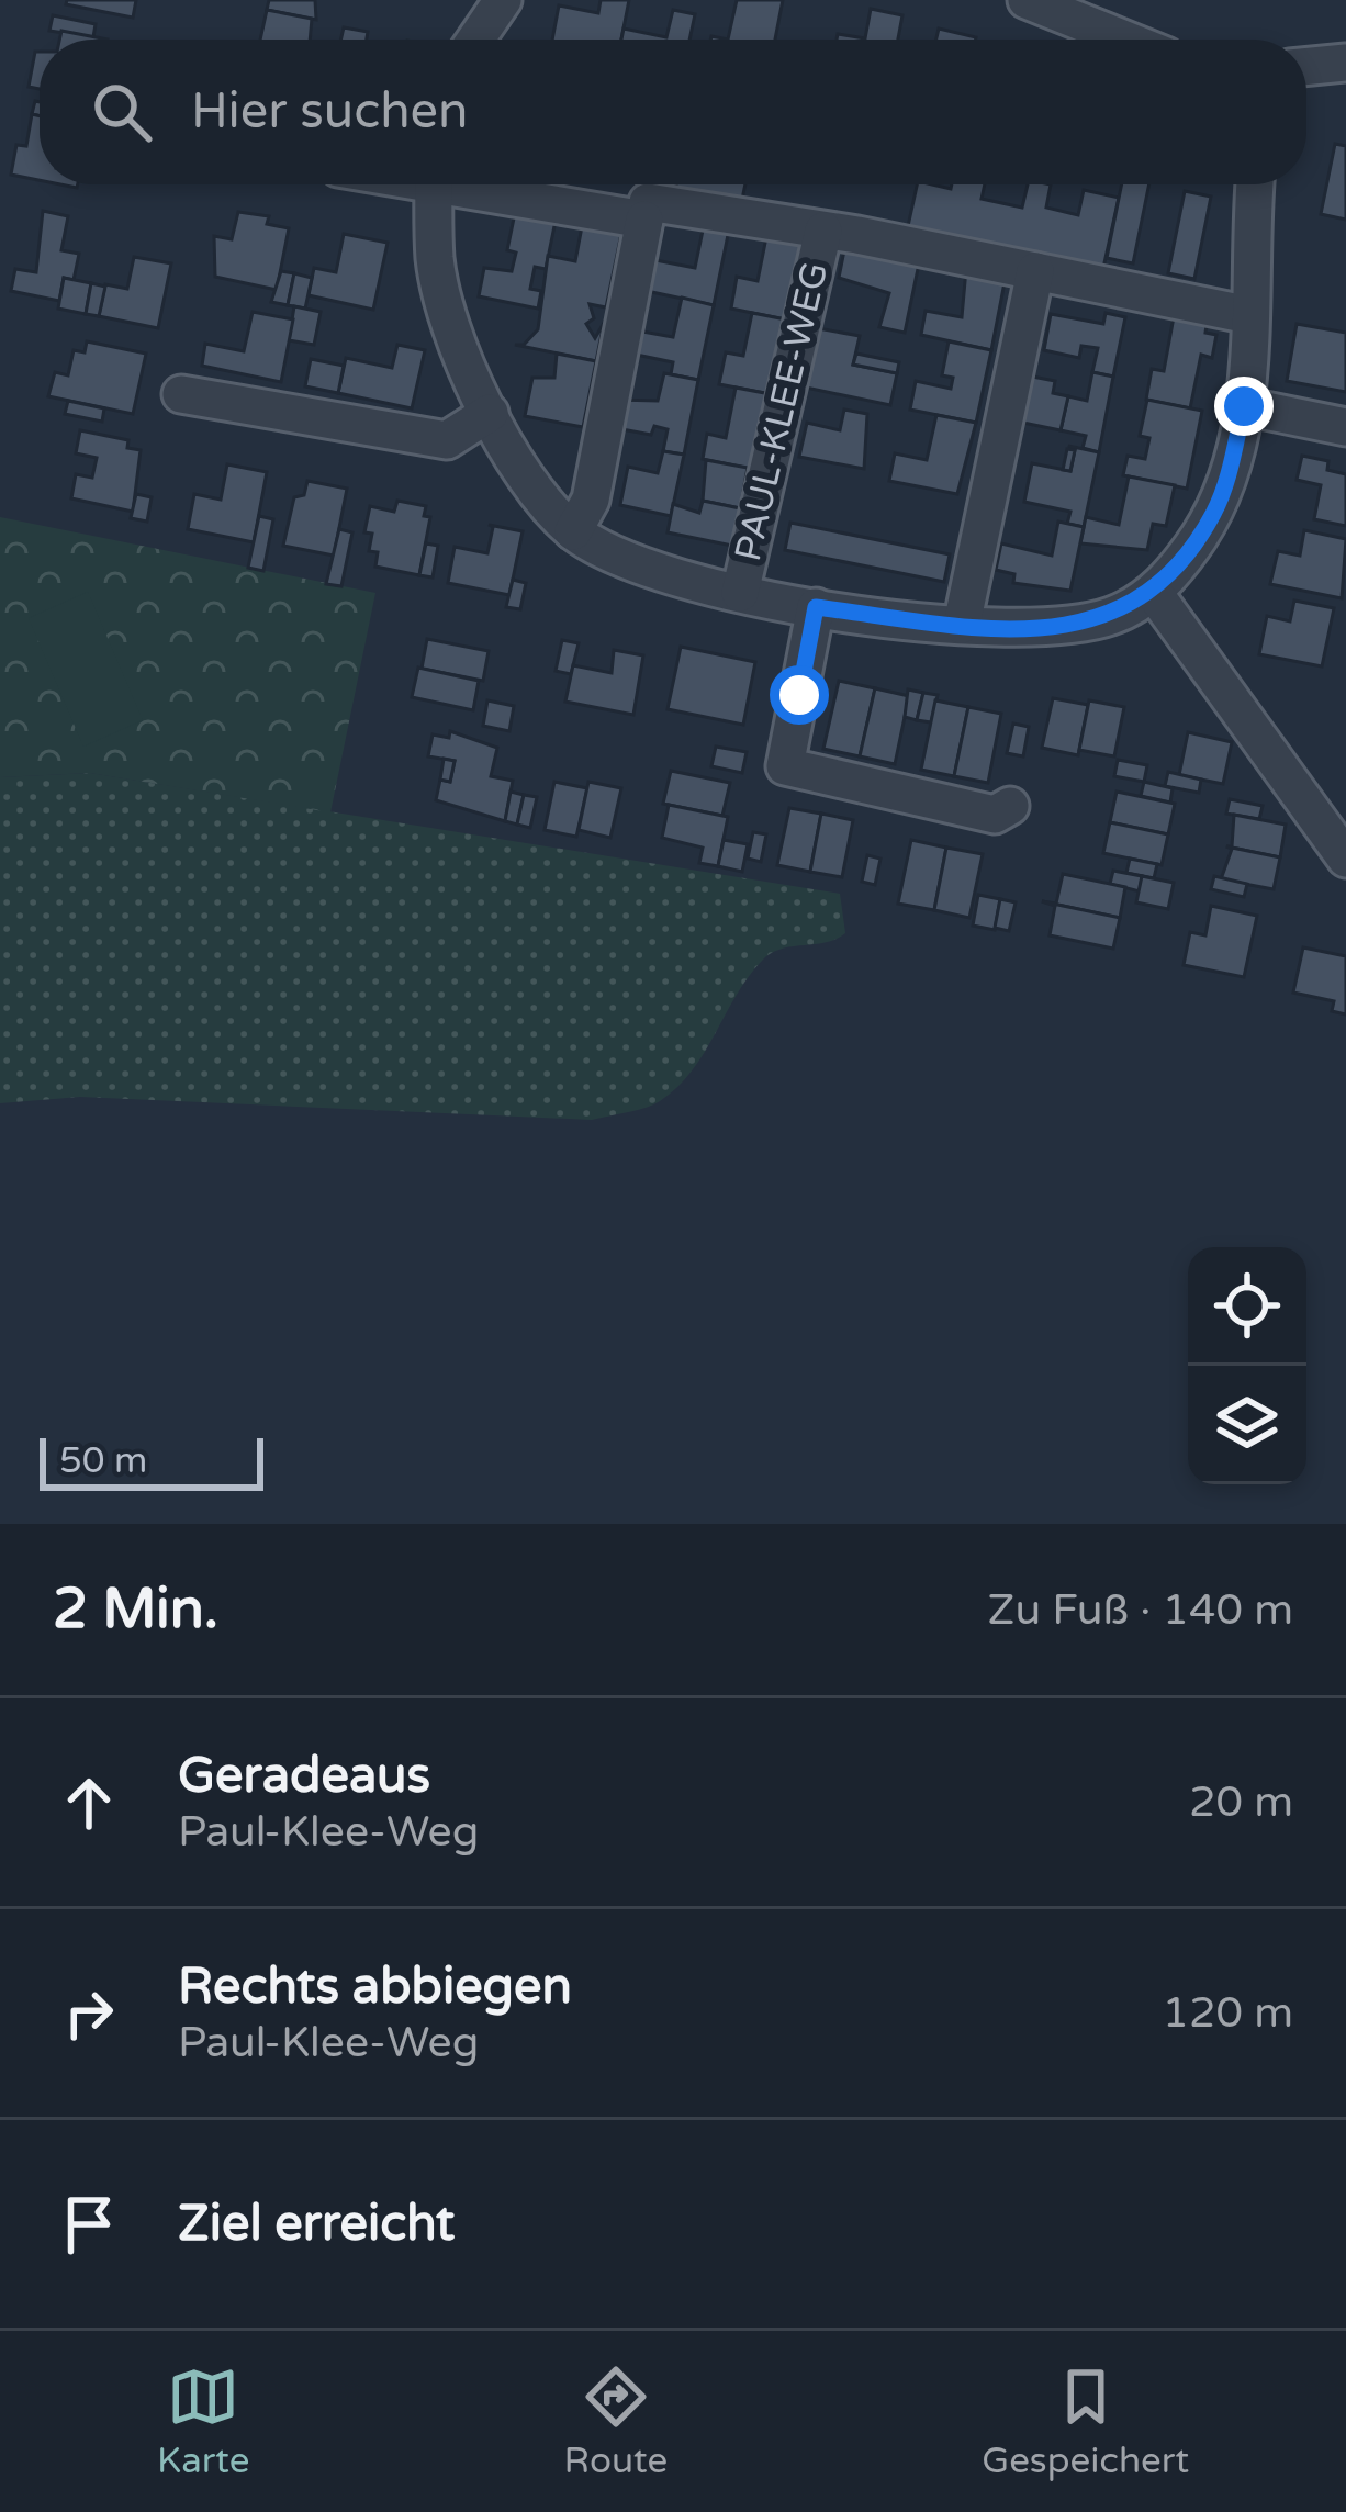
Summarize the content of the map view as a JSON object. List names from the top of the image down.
{
  "streets": {
    "street": ["PAUL-KLEE-WEG"]
  },
  "scale_bar": "50 m",
  "page": {
    "search": "Hier suchen",
    "scale": "50 m",
    "heading": ["2 Min.", "Zu Fuß · 140 m"],
    "list": [
      ["Geradeaus", "Paul-Klee-Weg", "20 m"],
      ["Rechts abbiegen", "Paul-Klee-Weg", "120 m"],
      "Ziel erreicht"
    ],
    "nav": ["Karte", "Route", "Gespeichert"]
  }
}
